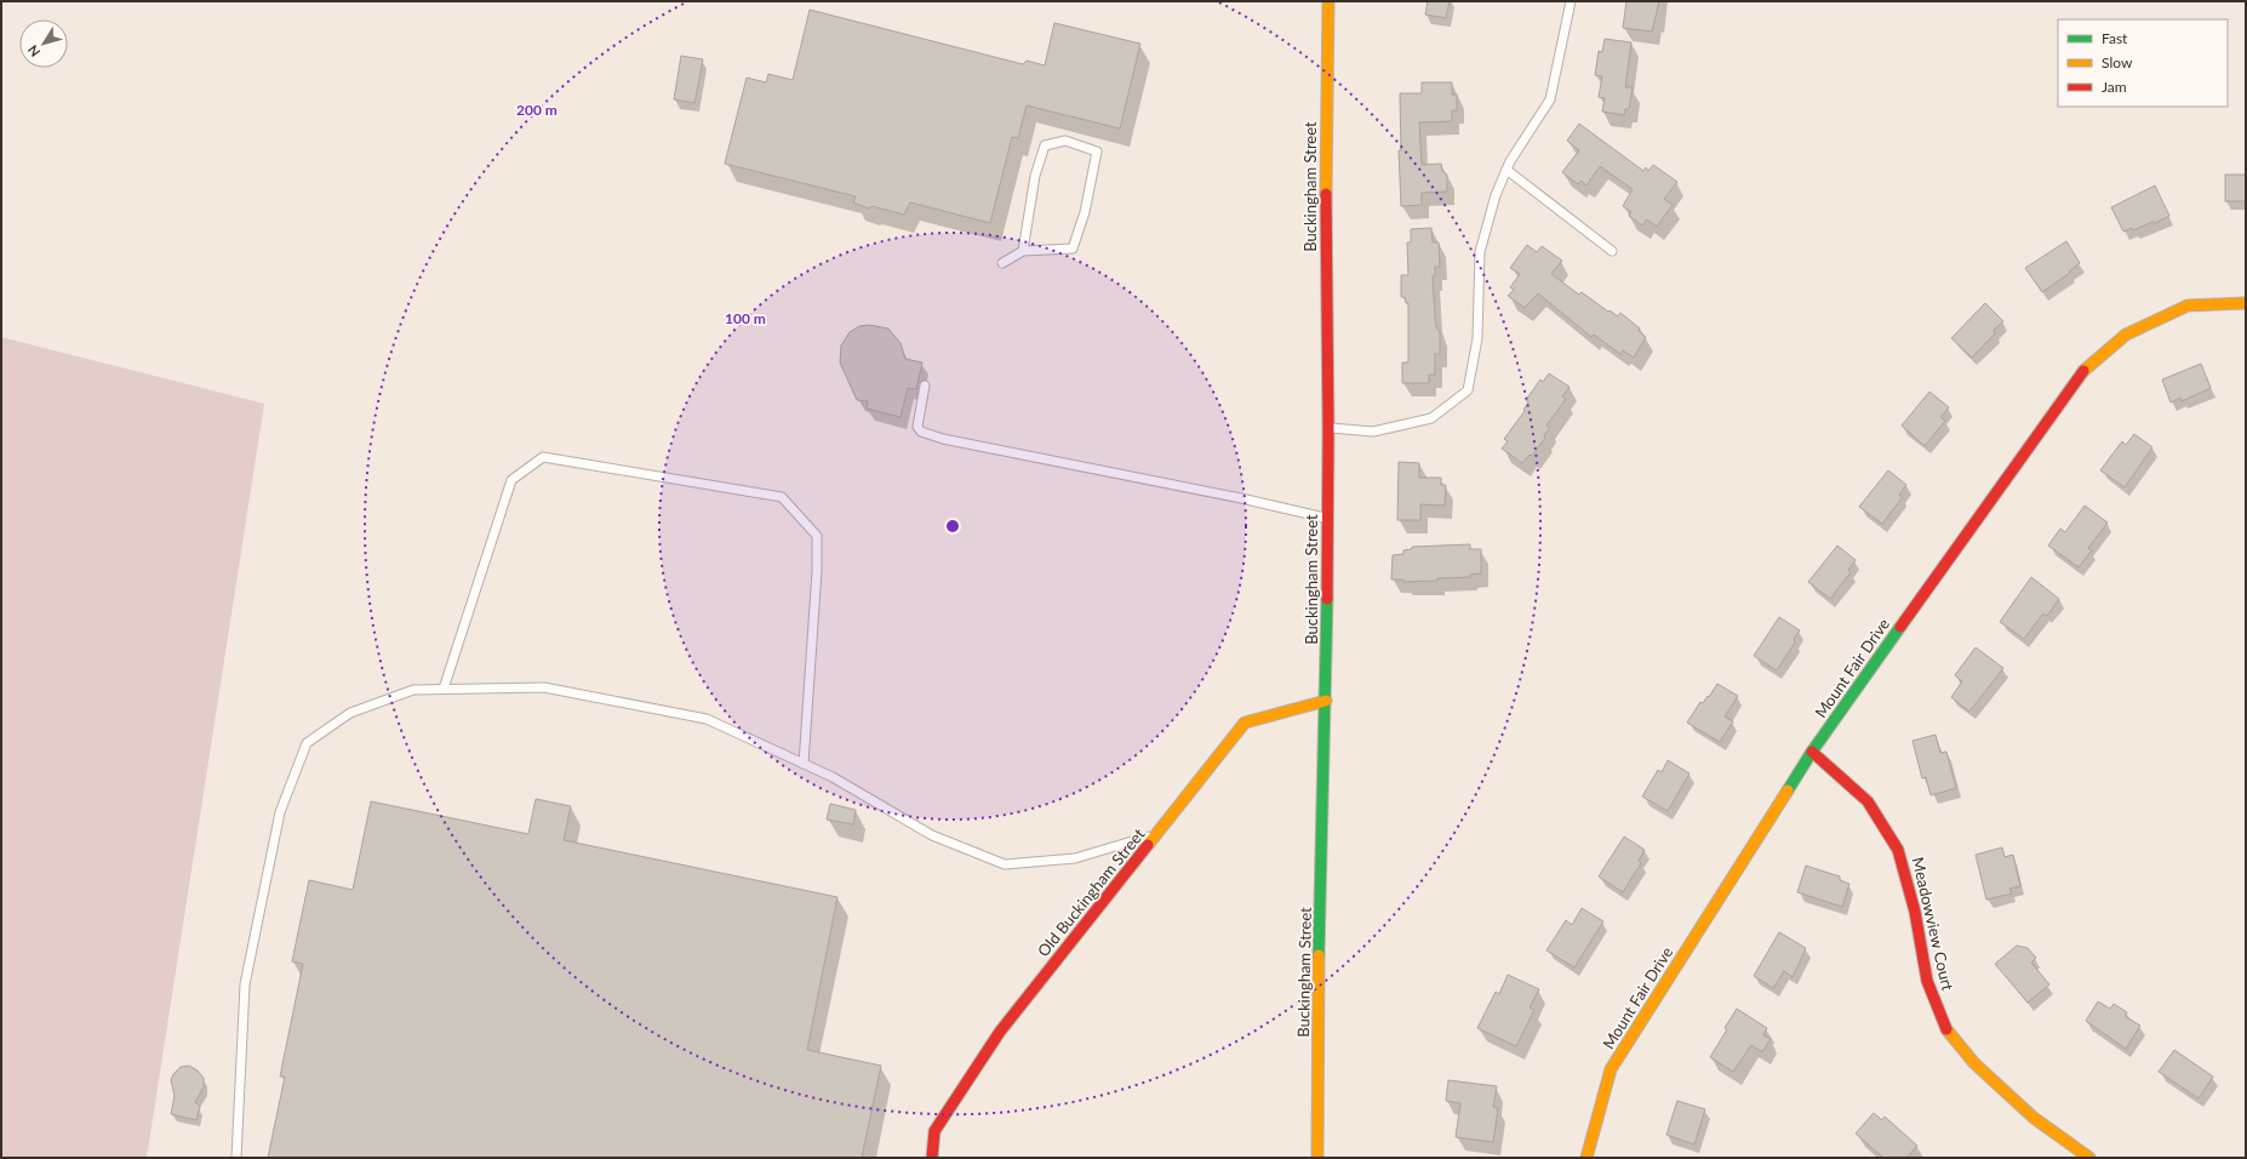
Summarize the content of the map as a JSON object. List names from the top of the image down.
{
  "streets": {
    "street": [
      "Buckingham Street",
      "Mount Fair Drive",
      "Old Buckingham Street",
      "Meadowview Court"
    ]
  },
  "crossings": [
    ["Buckingham Street", "Old Buckingham Street"],
    ["Mount Fair Drive", "Meadowview Court"]
  ],
  "legend": ["Fast", "Slow", "Jam"],
  "north": "bottom left",
  "rings": ["200 m", "100 m"]
}
